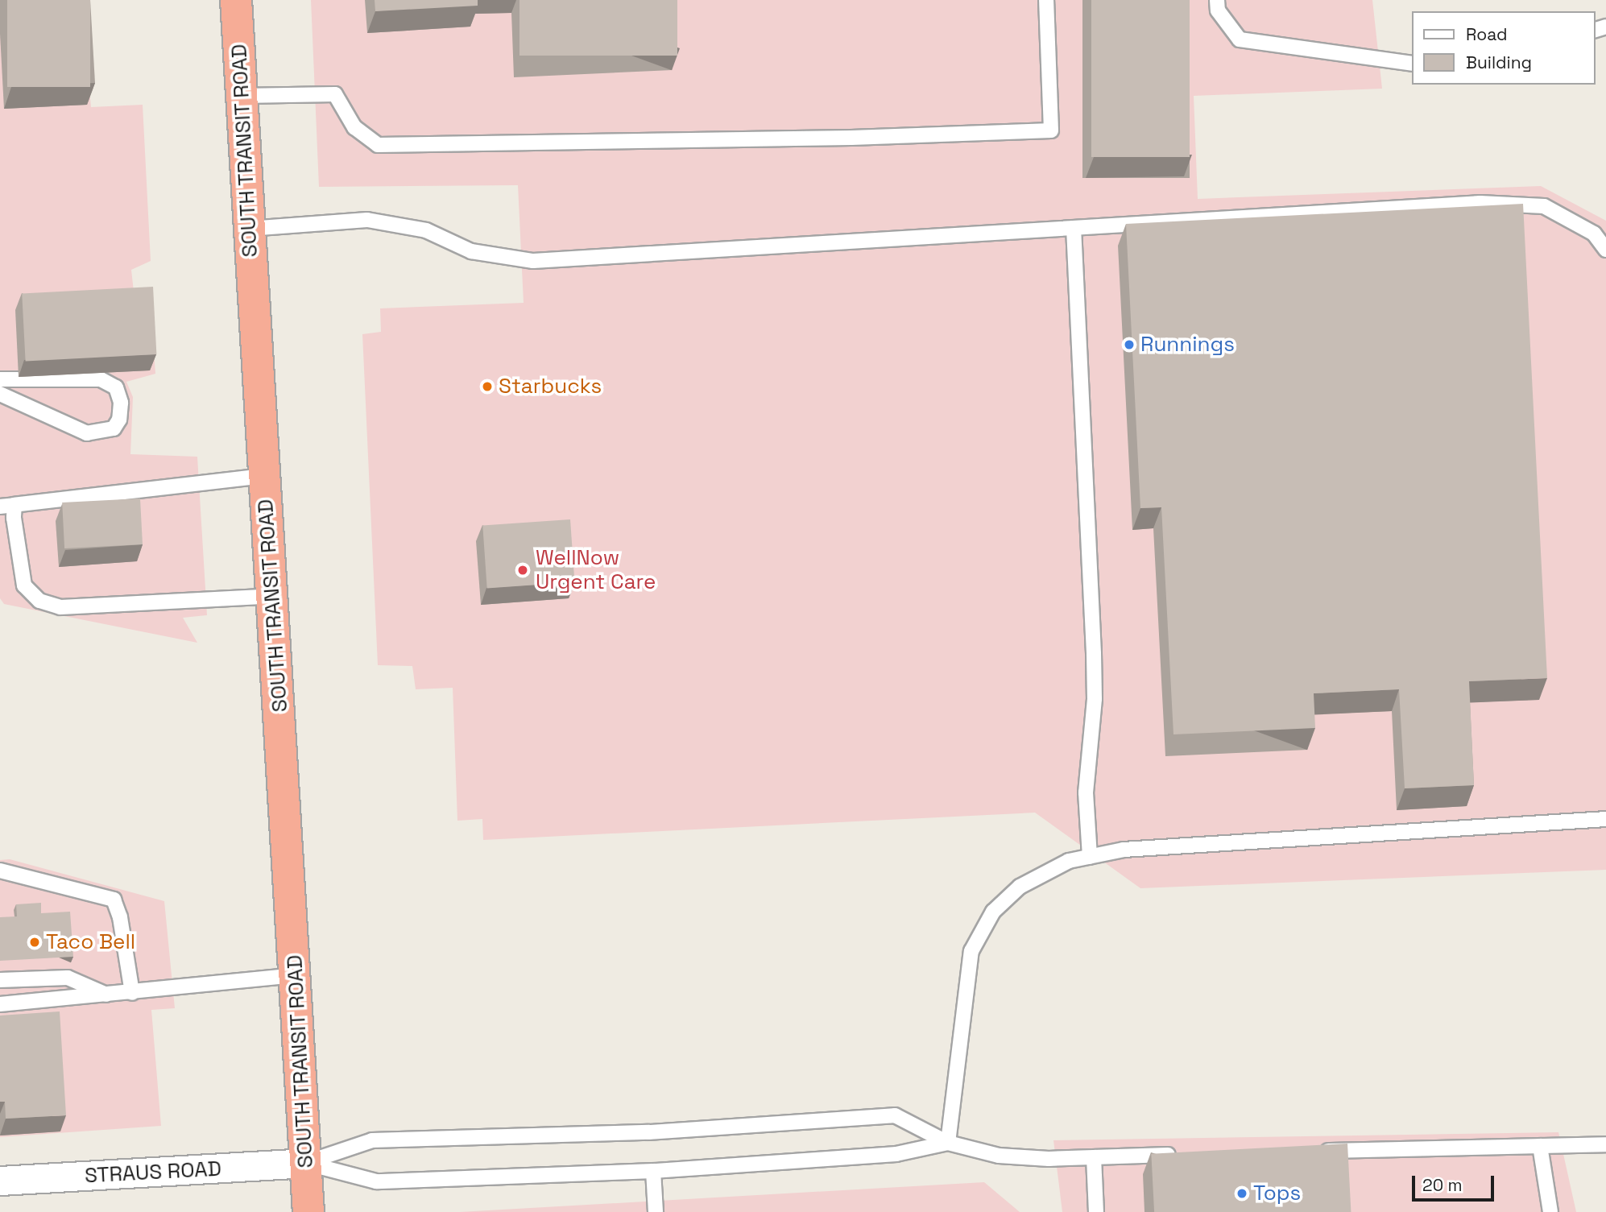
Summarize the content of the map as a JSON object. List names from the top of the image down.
{
  "streets": {
    "highway": ["SOUTH TRANSIT ROAD"],
    "street": ["STRAUS ROAD"]
  },
  "crossings": [
    ["SOUTH TRANSIT ROAD", "STRAUS ROAD"]
  ],
  "places": [
    "Runnings",
    "Starbucks",
    "WellNow Urgent Care",
    "Taco Bell",
    "Tops"
  ],
  "legend": ["Road", "Building"],
  "scale_bar": "20 m"
}
